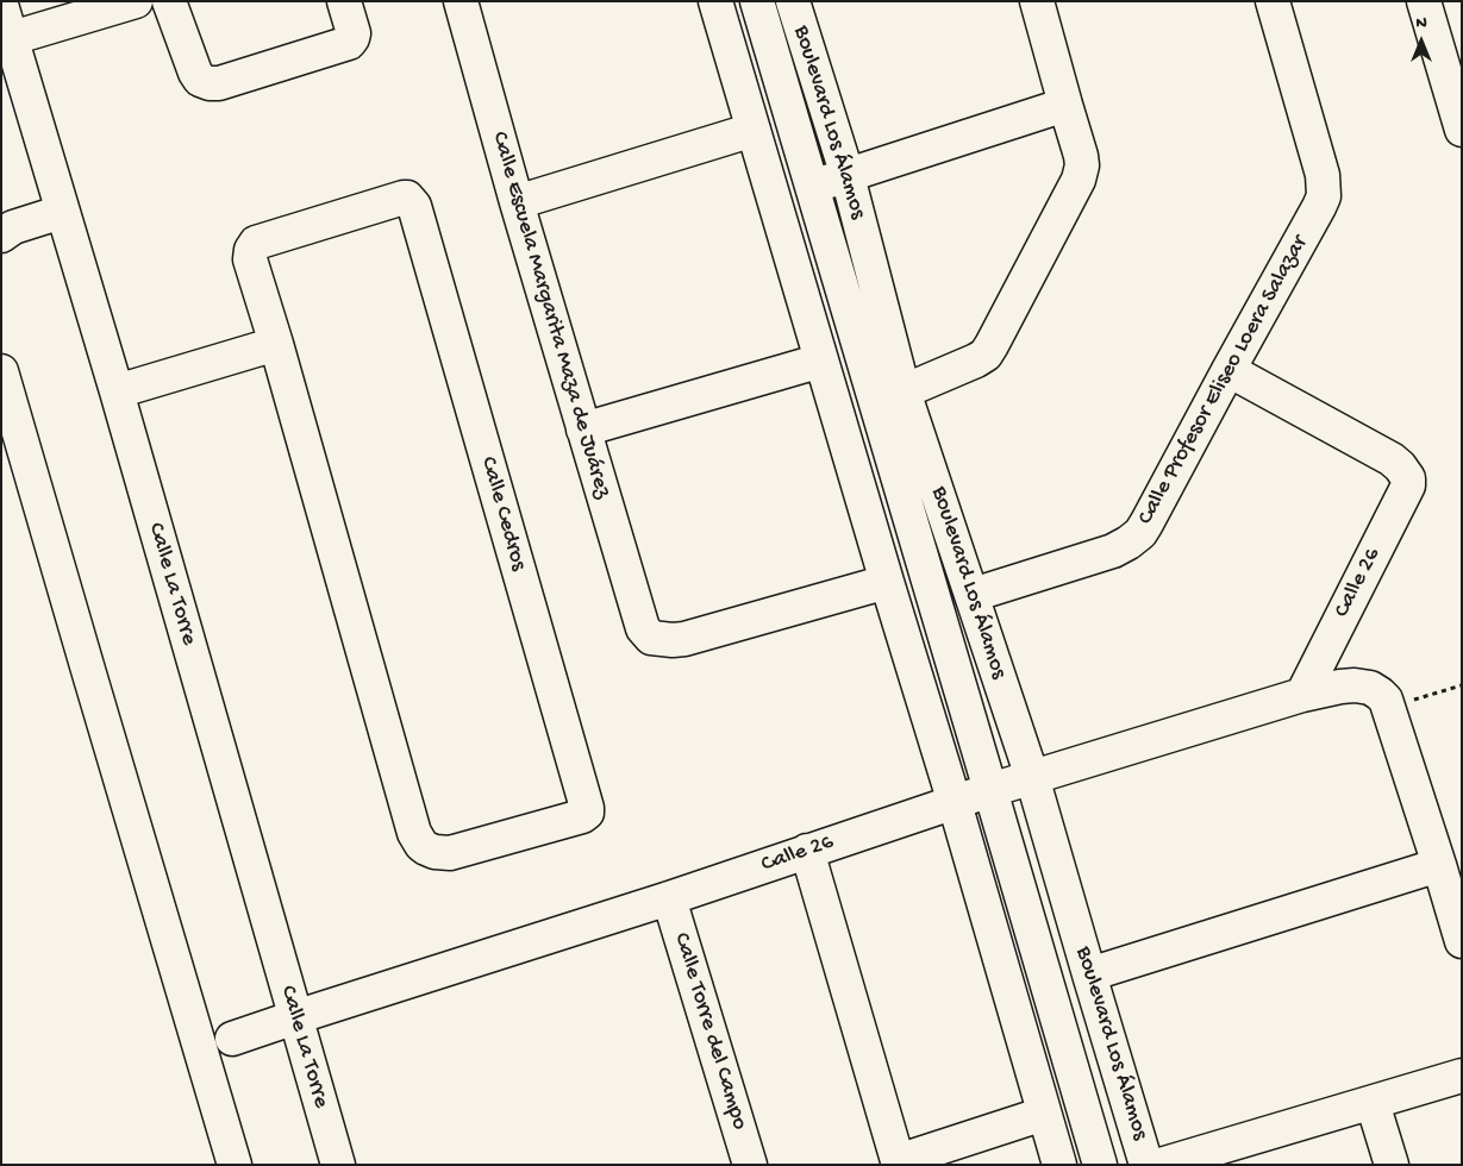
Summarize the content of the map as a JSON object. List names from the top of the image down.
{
  "streets": {
    "street": [
      "Boulevard Los Álamos",
      "Calle Escuela Margarita Maza de Juárez",
      "Calle Profesor Eliseo Loera Salazar",
      "Calle Cedros",
      "Calle 26",
      "Calle La Torre",
      "Calle Torre del Campo"
    ]
  },
  "crossings": [
    ["Boulevard Los Álamos", "Calle Profesor Eliseo Loera Salazar"],
    ["Boulevard Los Álamos", "Calle 26"],
    ["Calle Profesor Eliseo Loera Salazar", "Calle 26"],
    ["Calle 26", "Calle La Torre"],
    ["Calle 26", "Calle Torre del Campo"]
  ],
  "north": "top"
}
